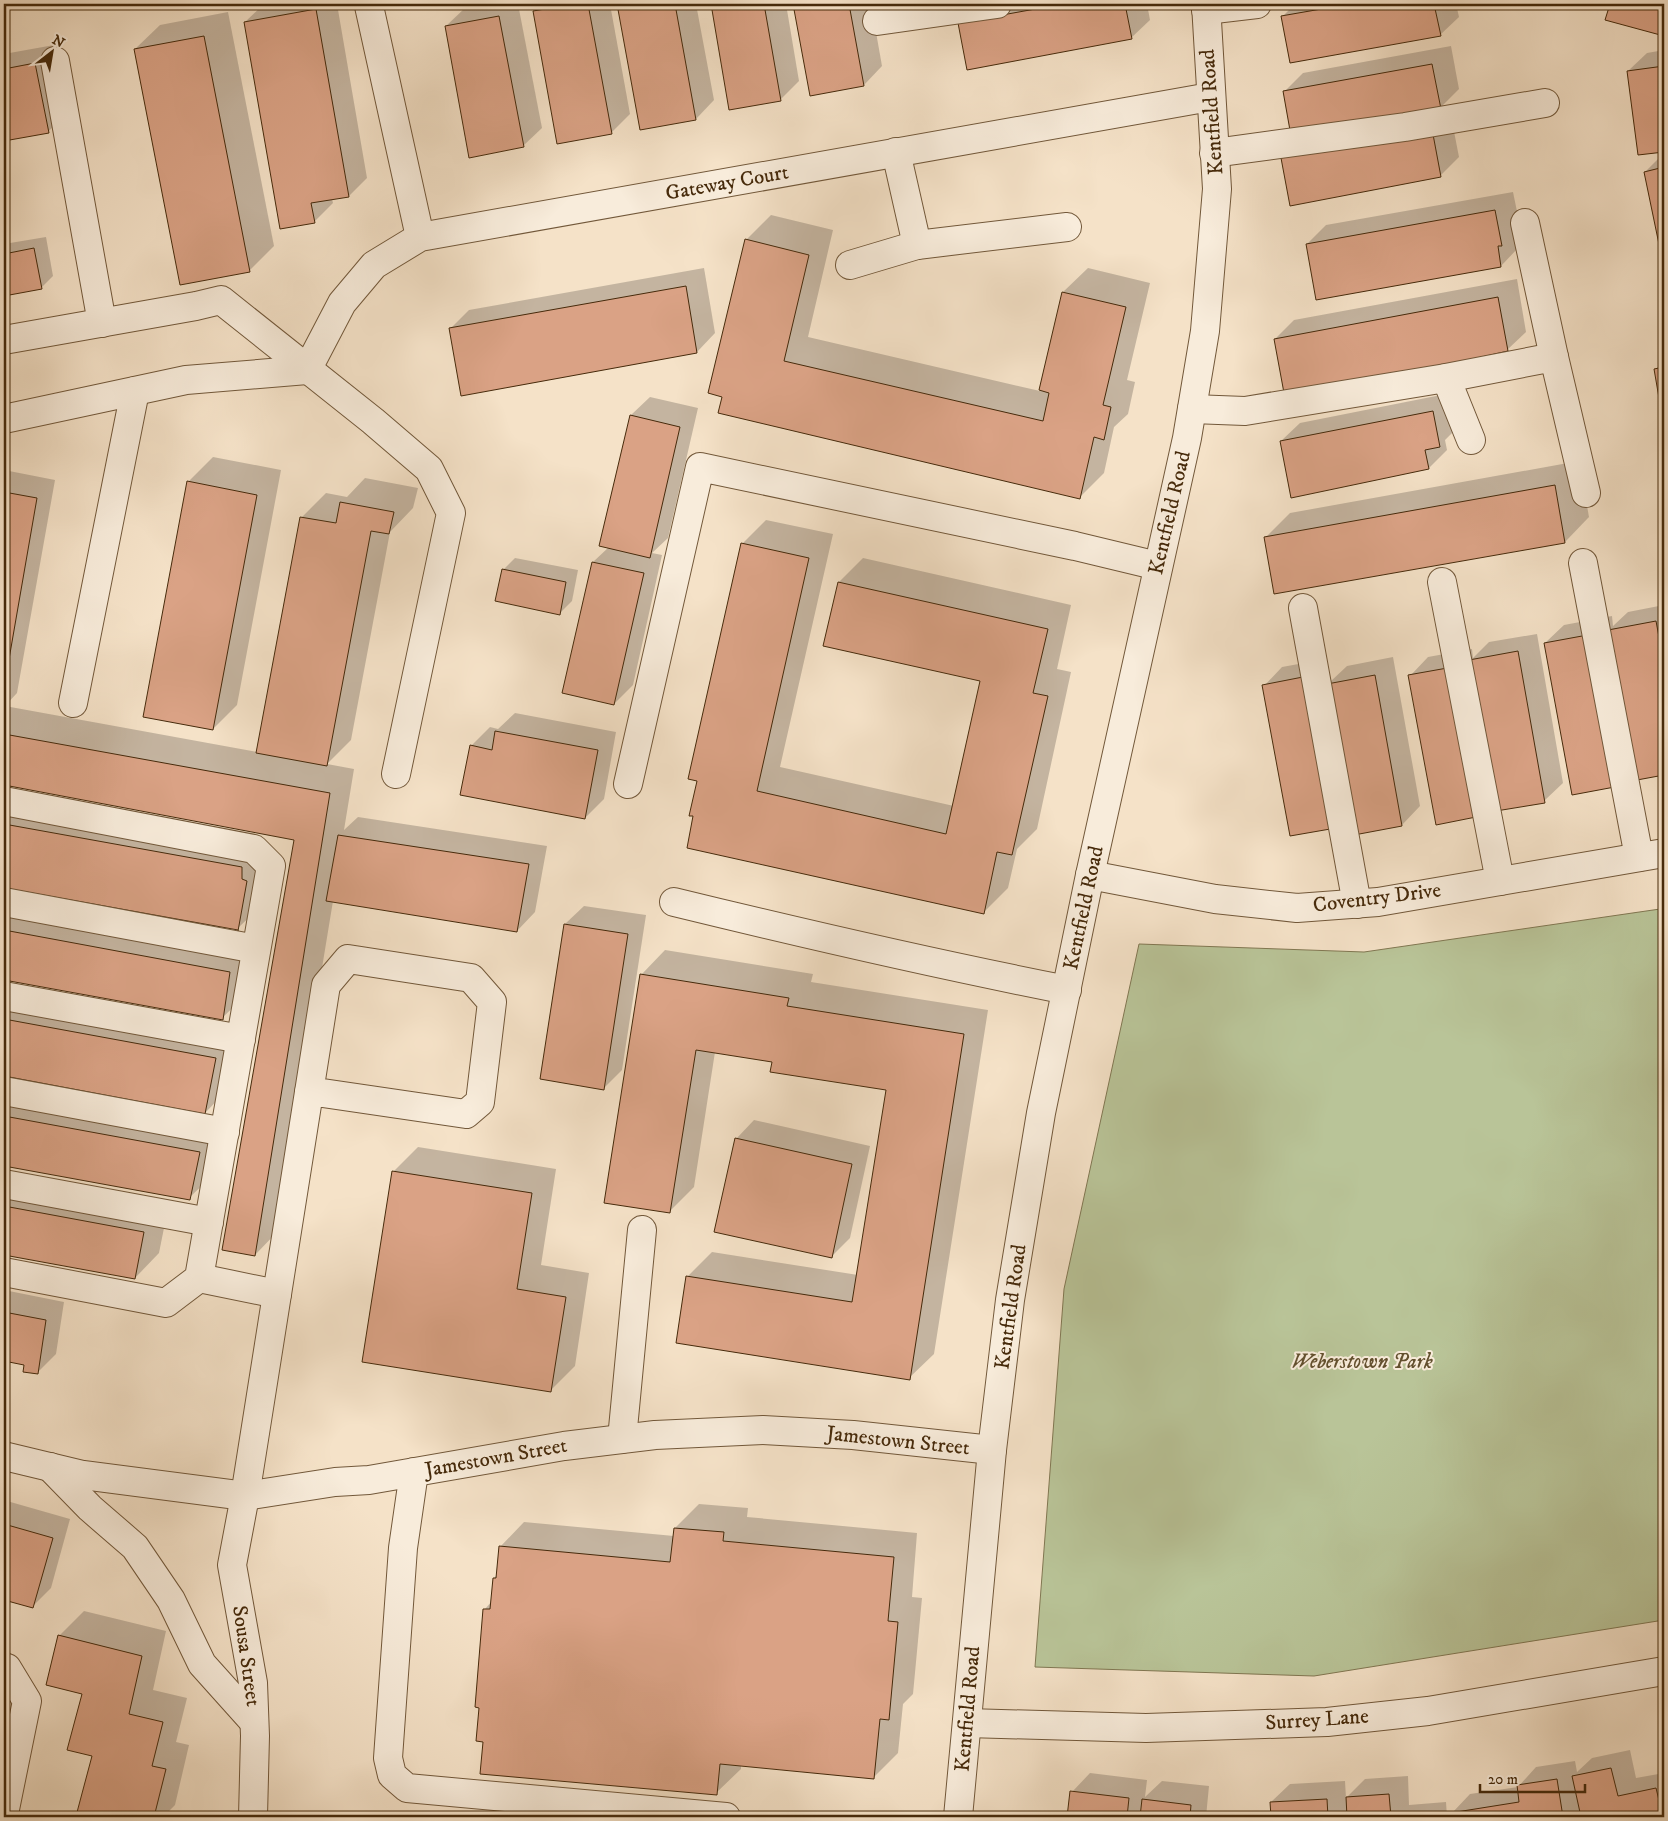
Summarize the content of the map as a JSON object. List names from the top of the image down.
{
  "streets": {
    "street": [
      "Kentfield Road",
      "Gateway Court",
      "Coventry Drive",
      "Jamestown Street",
      "Sousa Street",
      "Surrey Lane"
    ]
  },
  "crossings": [
    ["Kentfield Road", "Gateway Court"],
    ["Kentfield Road", "Coventry Drive"],
    ["Kentfield Road", "Jamestown Street"],
    ["Kentfield Road", "Surrey Lane"],
    ["Jamestown Street", "Sousa Street"]
  ],
  "parks": ["Weberstown Park"],
  "scale_bar": "20 m",
  "north": "top right"
}
